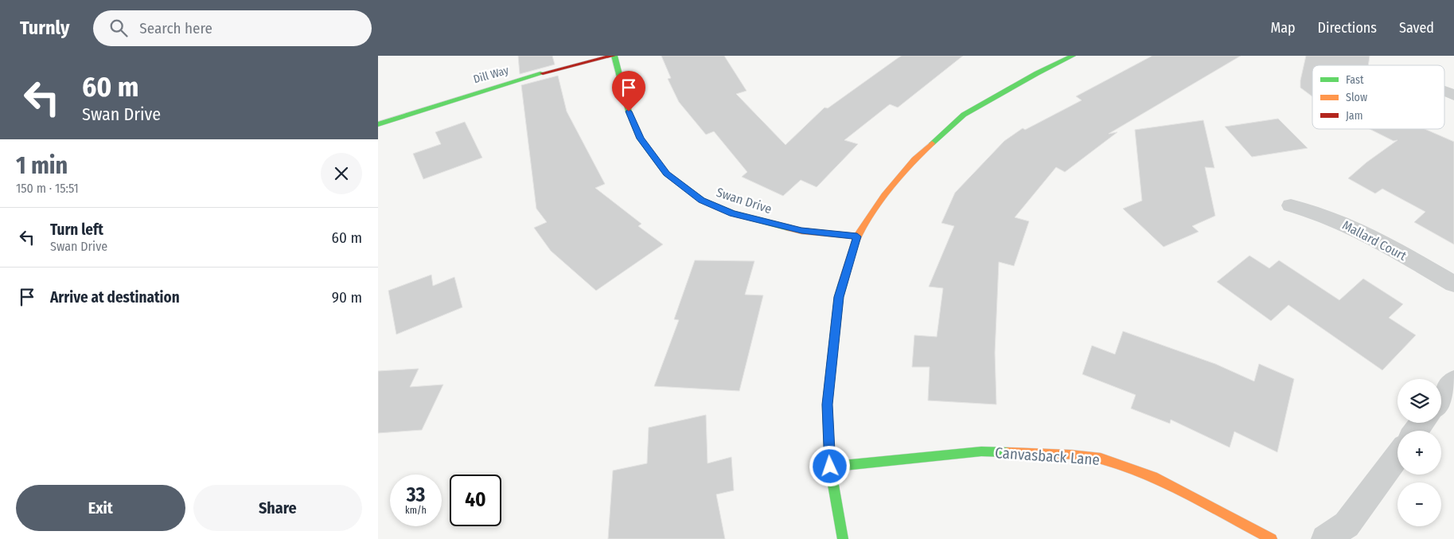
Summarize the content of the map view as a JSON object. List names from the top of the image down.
{
  "streets": {
    "street": [
      "Dill Way",
      "Swan Drive",
      "Mallard Court",
      "Canvasback Lane"
    ]
  },
  "crossings": [
    ["Dill Way", "Swan Drive"]
  ],
  "legend": ["Fast", "Slow", "Jam"],
  "page": {
    "header": "Turnly",
    "search": "Search here",
    "nav": ["Map", "Directions", "Saved"],
    "turn": ["60 m", "Swan Drive"],
    "heading": ["1 min", "150 m · 15:51"],
    "list": [
      {
        "name": "Turn left",
        "note": "Swan Drive",
        "value": "60 m"
      },
      {
        "name": "Arrive at destination",
        "value": "90 m"
      }
    ],
    "map_buttons": ["+", "−"],
    "speed": "33 km/h",
    "limit": "40",
    "buttons": ["Exit", "Share"]
  }
}
